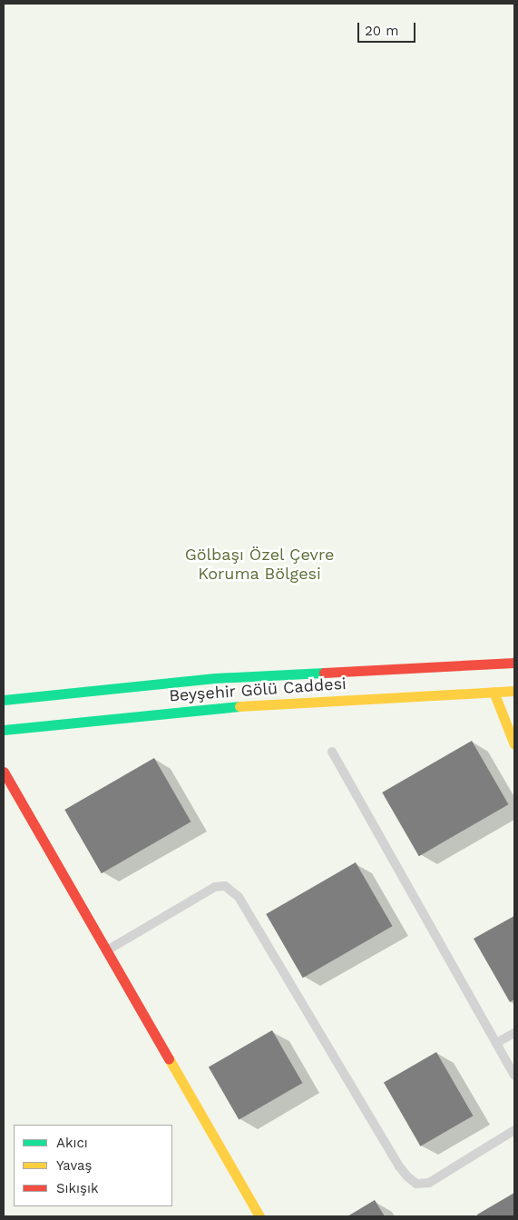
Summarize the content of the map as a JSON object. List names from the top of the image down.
{
  "streets": {
    "main road": ["Beyşehir Gölü Caddesi"]
  },
  "parks": ["Gölbaşı Özel Çevre Koruma Bölgesi"],
  "legend": ["Akıcı", "Yavaş", "Sıkışık"],
  "scale_bar": "20 m"
}
